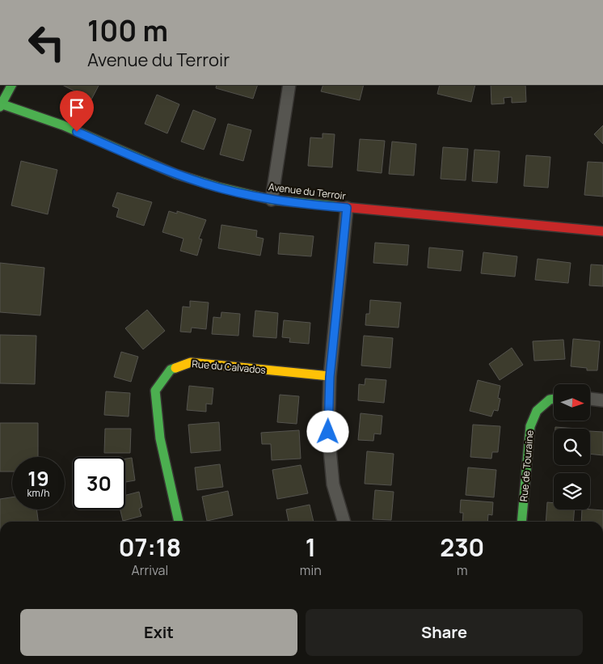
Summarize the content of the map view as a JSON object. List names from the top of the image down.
{
  "streets": {
    "street": ["Avenue du Terroir", "Rue du Calvados", "Rue de Touraine"]
  },
  "north": "right",
  "page": {
    "turn": ["100 m", "Avenue du Terroir"],
    "speed": "19 km/h",
    "limit": "30",
    "eta": [
      "07:18",
      "Arrival",
      "1",
      "min",
      "230",
      "m"
    ],
    "buttons": ["Exit", "Share"]
  }
}
